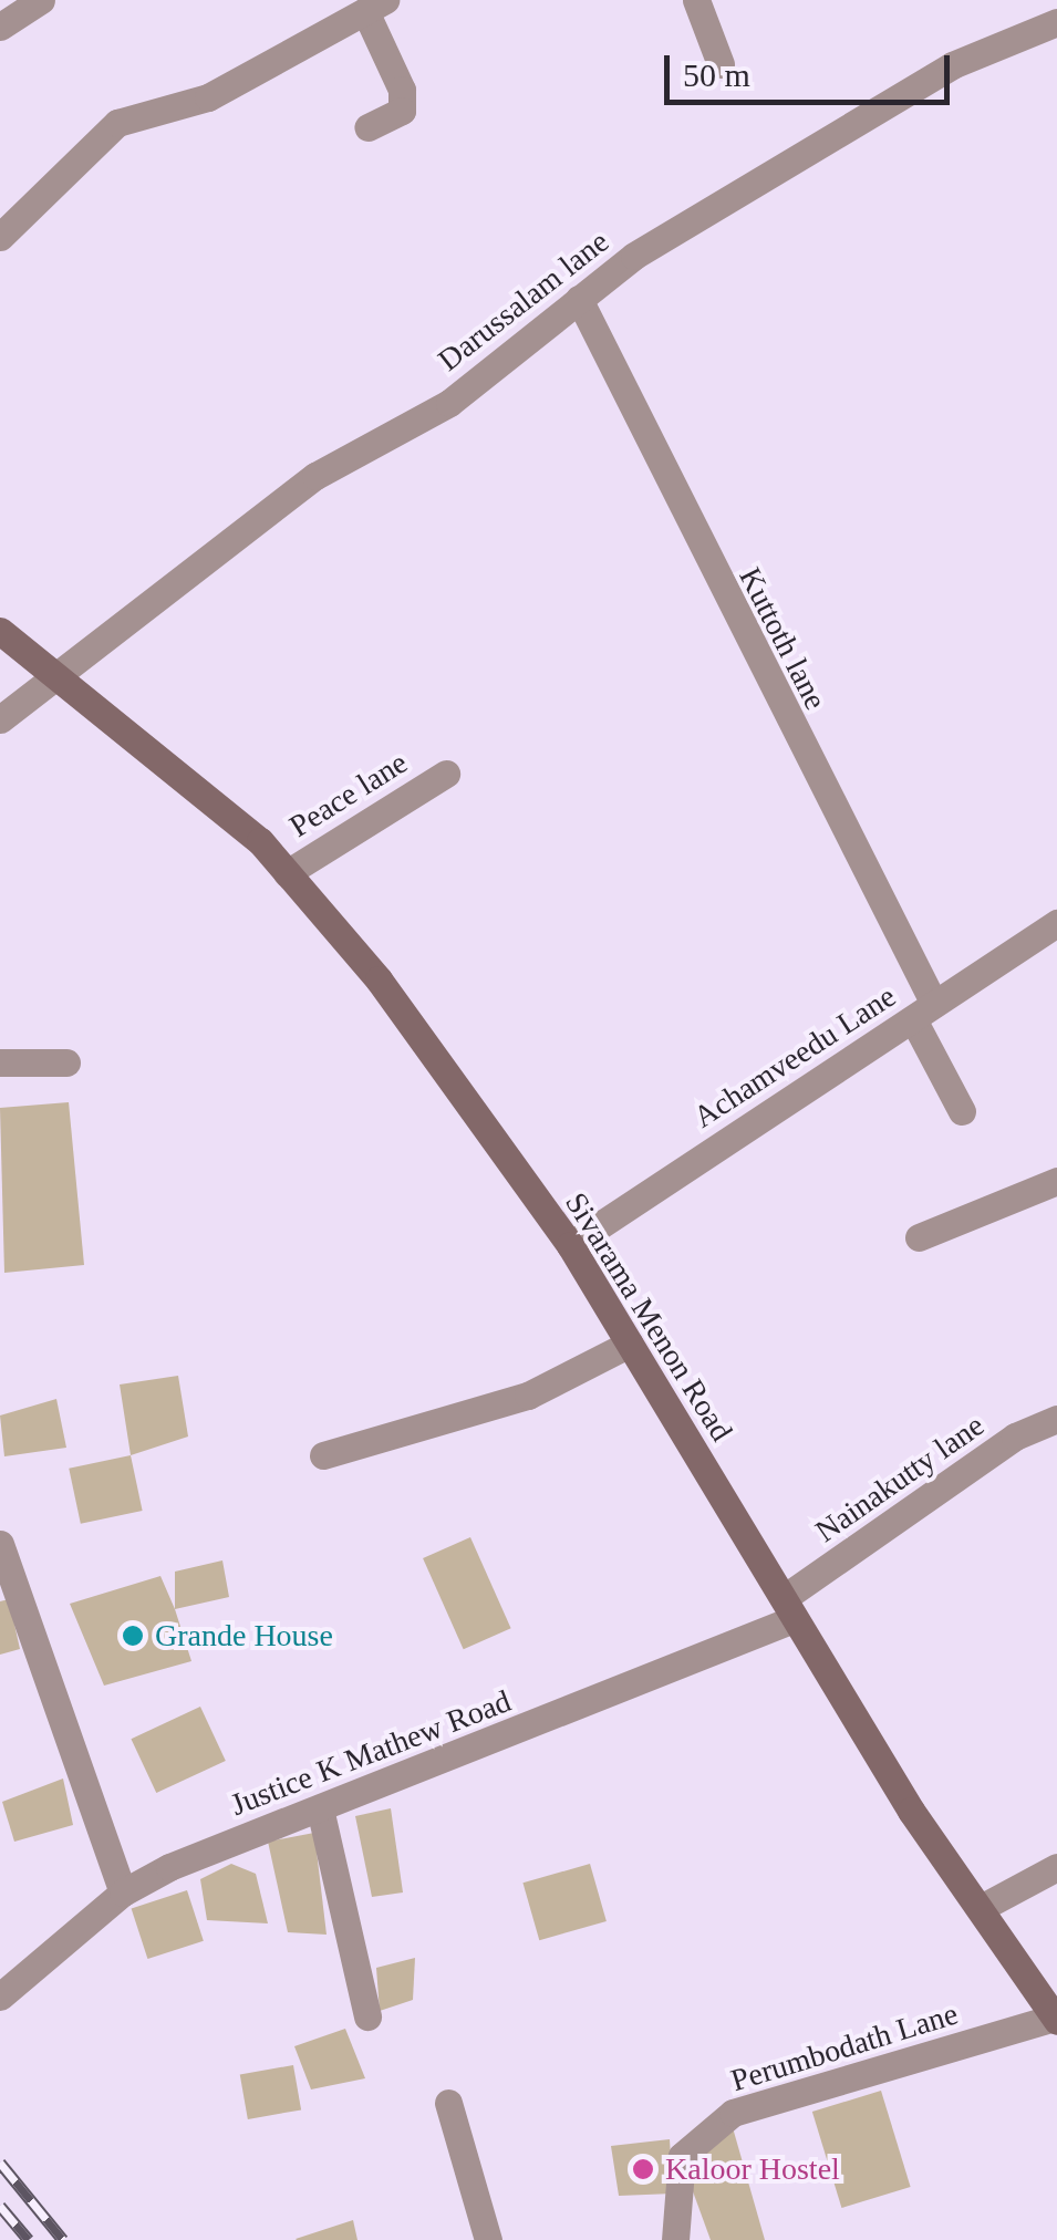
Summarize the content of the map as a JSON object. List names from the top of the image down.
{
  "streets": {
    "street": [
      "Darussalam lane",
      "Kuttoth lane",
      "Peace lane",
      "Achamveedu Lane",
      "Sivarama Menon Road",
      "Nainakutty lane",
      "Justice K Mathew Road",
      "Perumbodath Lane"
    ]
  },
  "crossings": [
    ["Darussalam lane", "Kuttoth lane"],
    ["Darussalam lane", "Sivarama Menon Road"],
    ["Kuttoth lane", "Achamveedu Lane"],
    ["Peace lane", "Sivarama Menon Road"],
    ["Achamveedu Lane", "Sivarama Menon Road"],
    ["Sivarama Menon Road", "Nainakutty lane"],
    ["Sivarama Menon Road", "Justice K Mathew Road"],
    ["Sivarama Menon Road", "Perumbodath Lane"],
    ["Nainakutty lane", "Justice K Mathew Road"]
  ],
  "places": ["Grande House", "Kaloor Hostel"],
  "scale_bar": "50 m"
}
